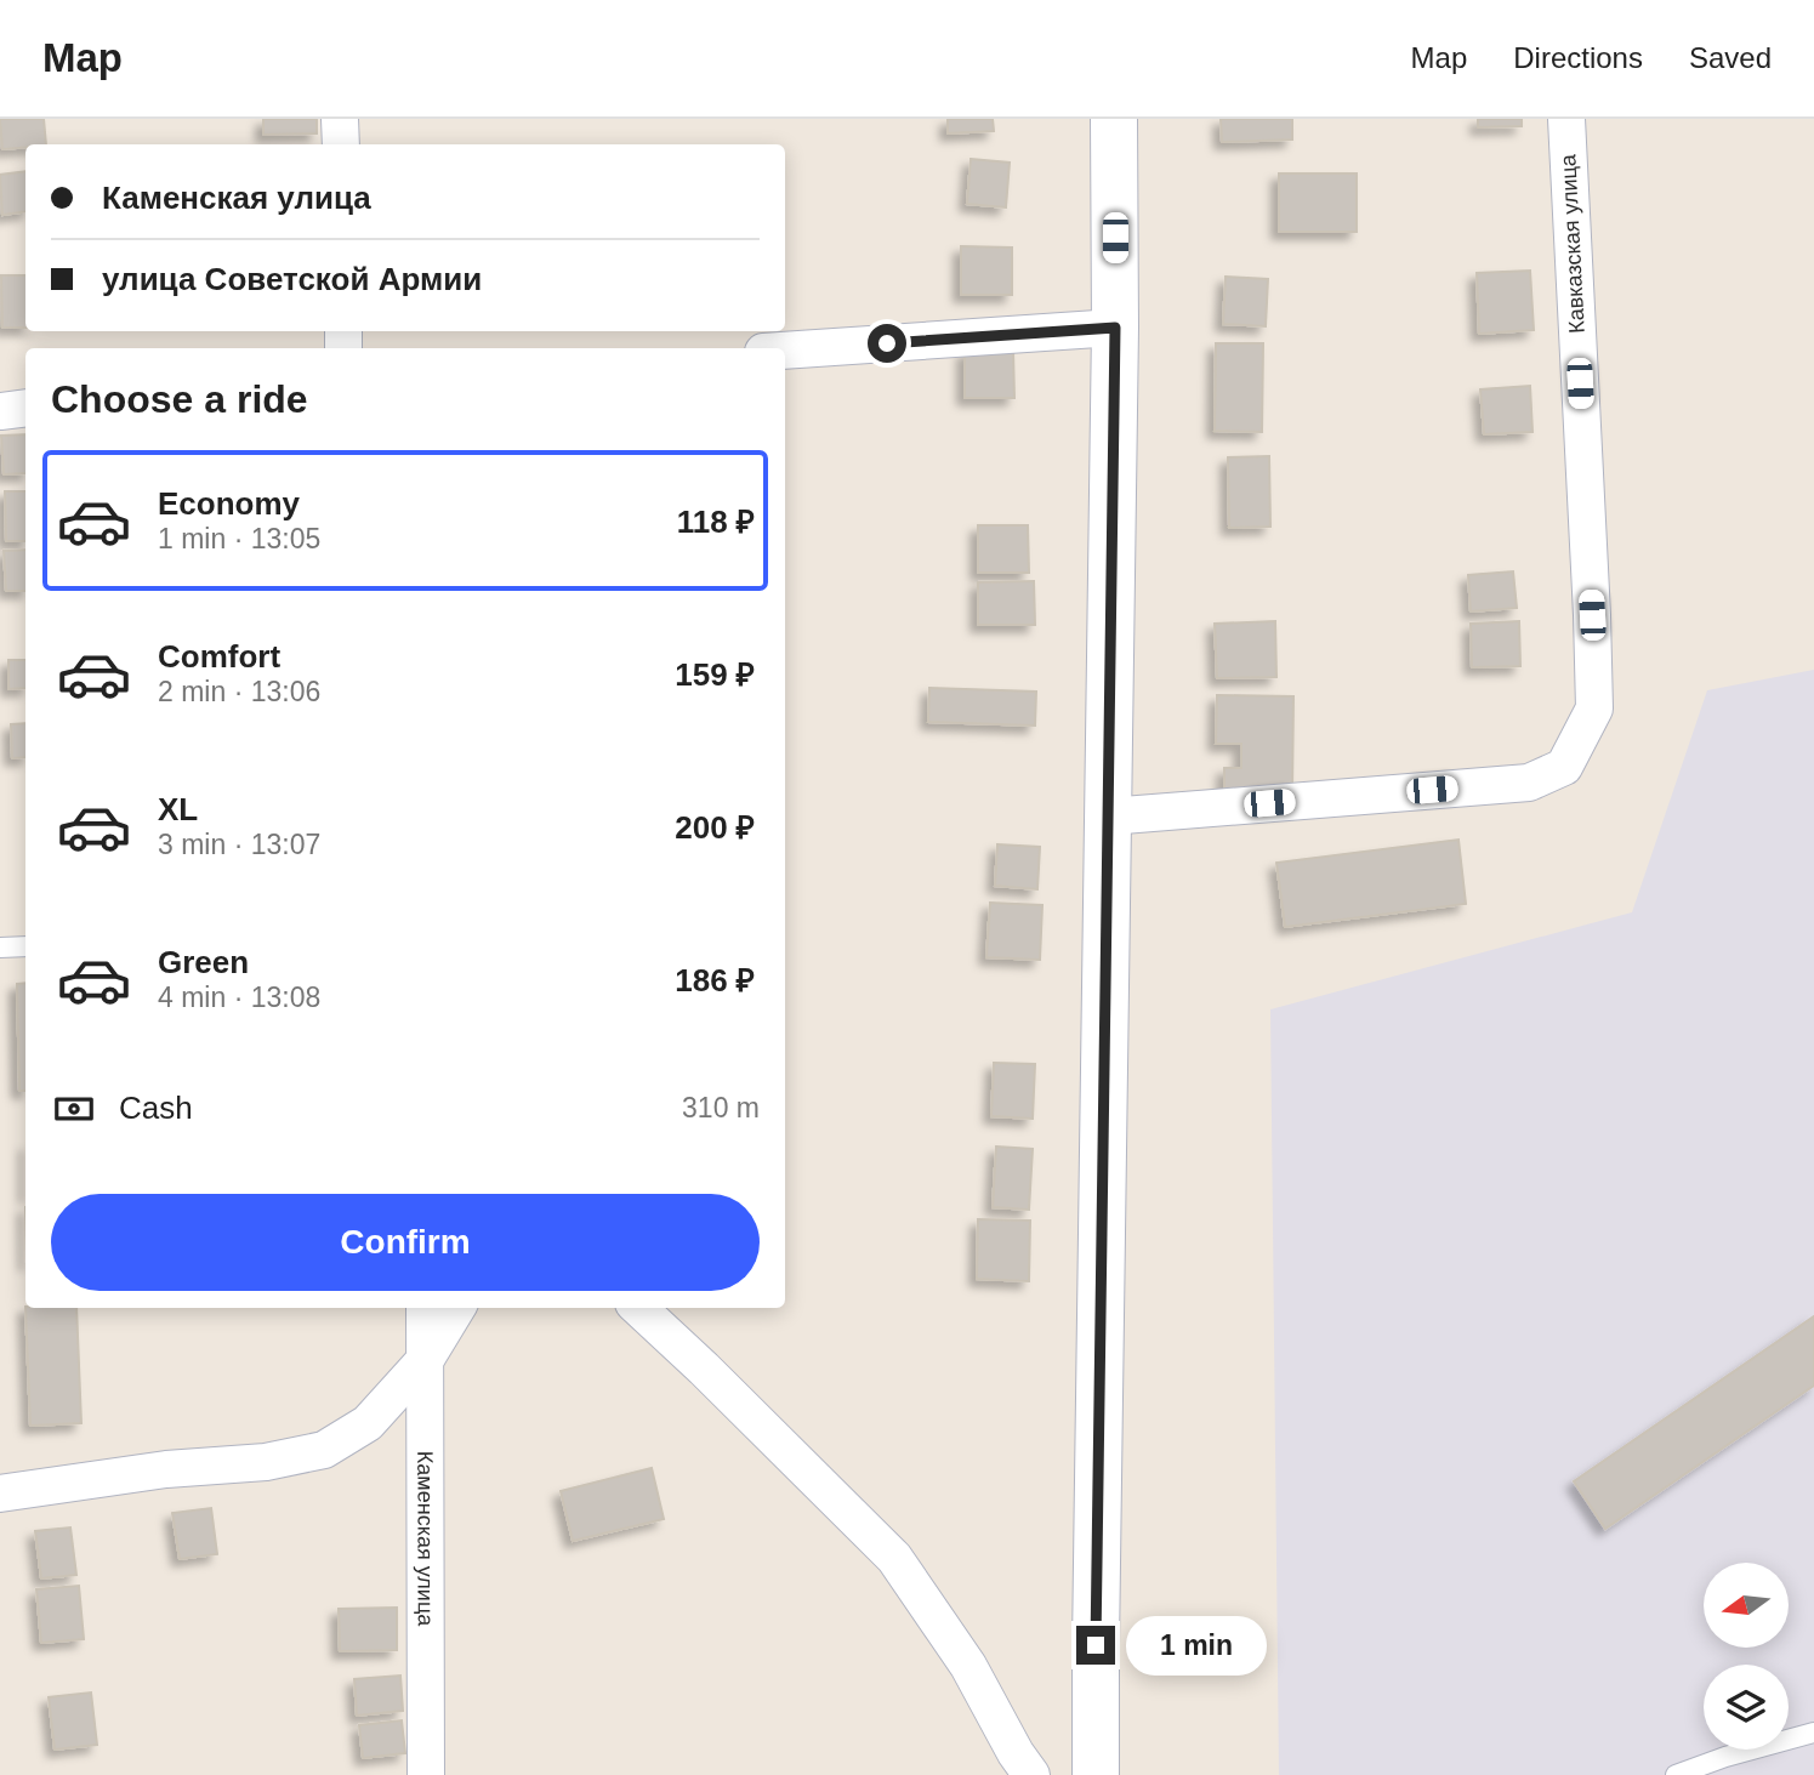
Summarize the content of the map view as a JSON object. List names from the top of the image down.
{
  "streets": {
    "street": ["Кавказская улица", "Каменская улица"]
  },
  "north": "left",
  "page": {
    "header": "Map",
    "nav": ["Map", "Directions", "Saved"],
    "banner": ["Каменская улица", "улица Советской Армии"],
    "heading": "Choose a ride",
    "list": [
      {
        "name": "Economy",
        "note": "1 min · 13:05",
        "value": "118 ₽"
      },
      {
        "name": "Comfort",
        "note": "2 min · 13:06",
        "value": "159 ₽"
      },
      {
        "name": "XL",
        "note": "3 min · 13:07",
        "value": "200 ₽"
      },
      {
        "name": "Green",
        "note": "4 min · 13:08",
        "value": "186 ₽"
      }
    ],
    "pay": ["Cash", "310 m"],
    "buttons": "Confirm",
    "bubble": "1 min"
  }
}
